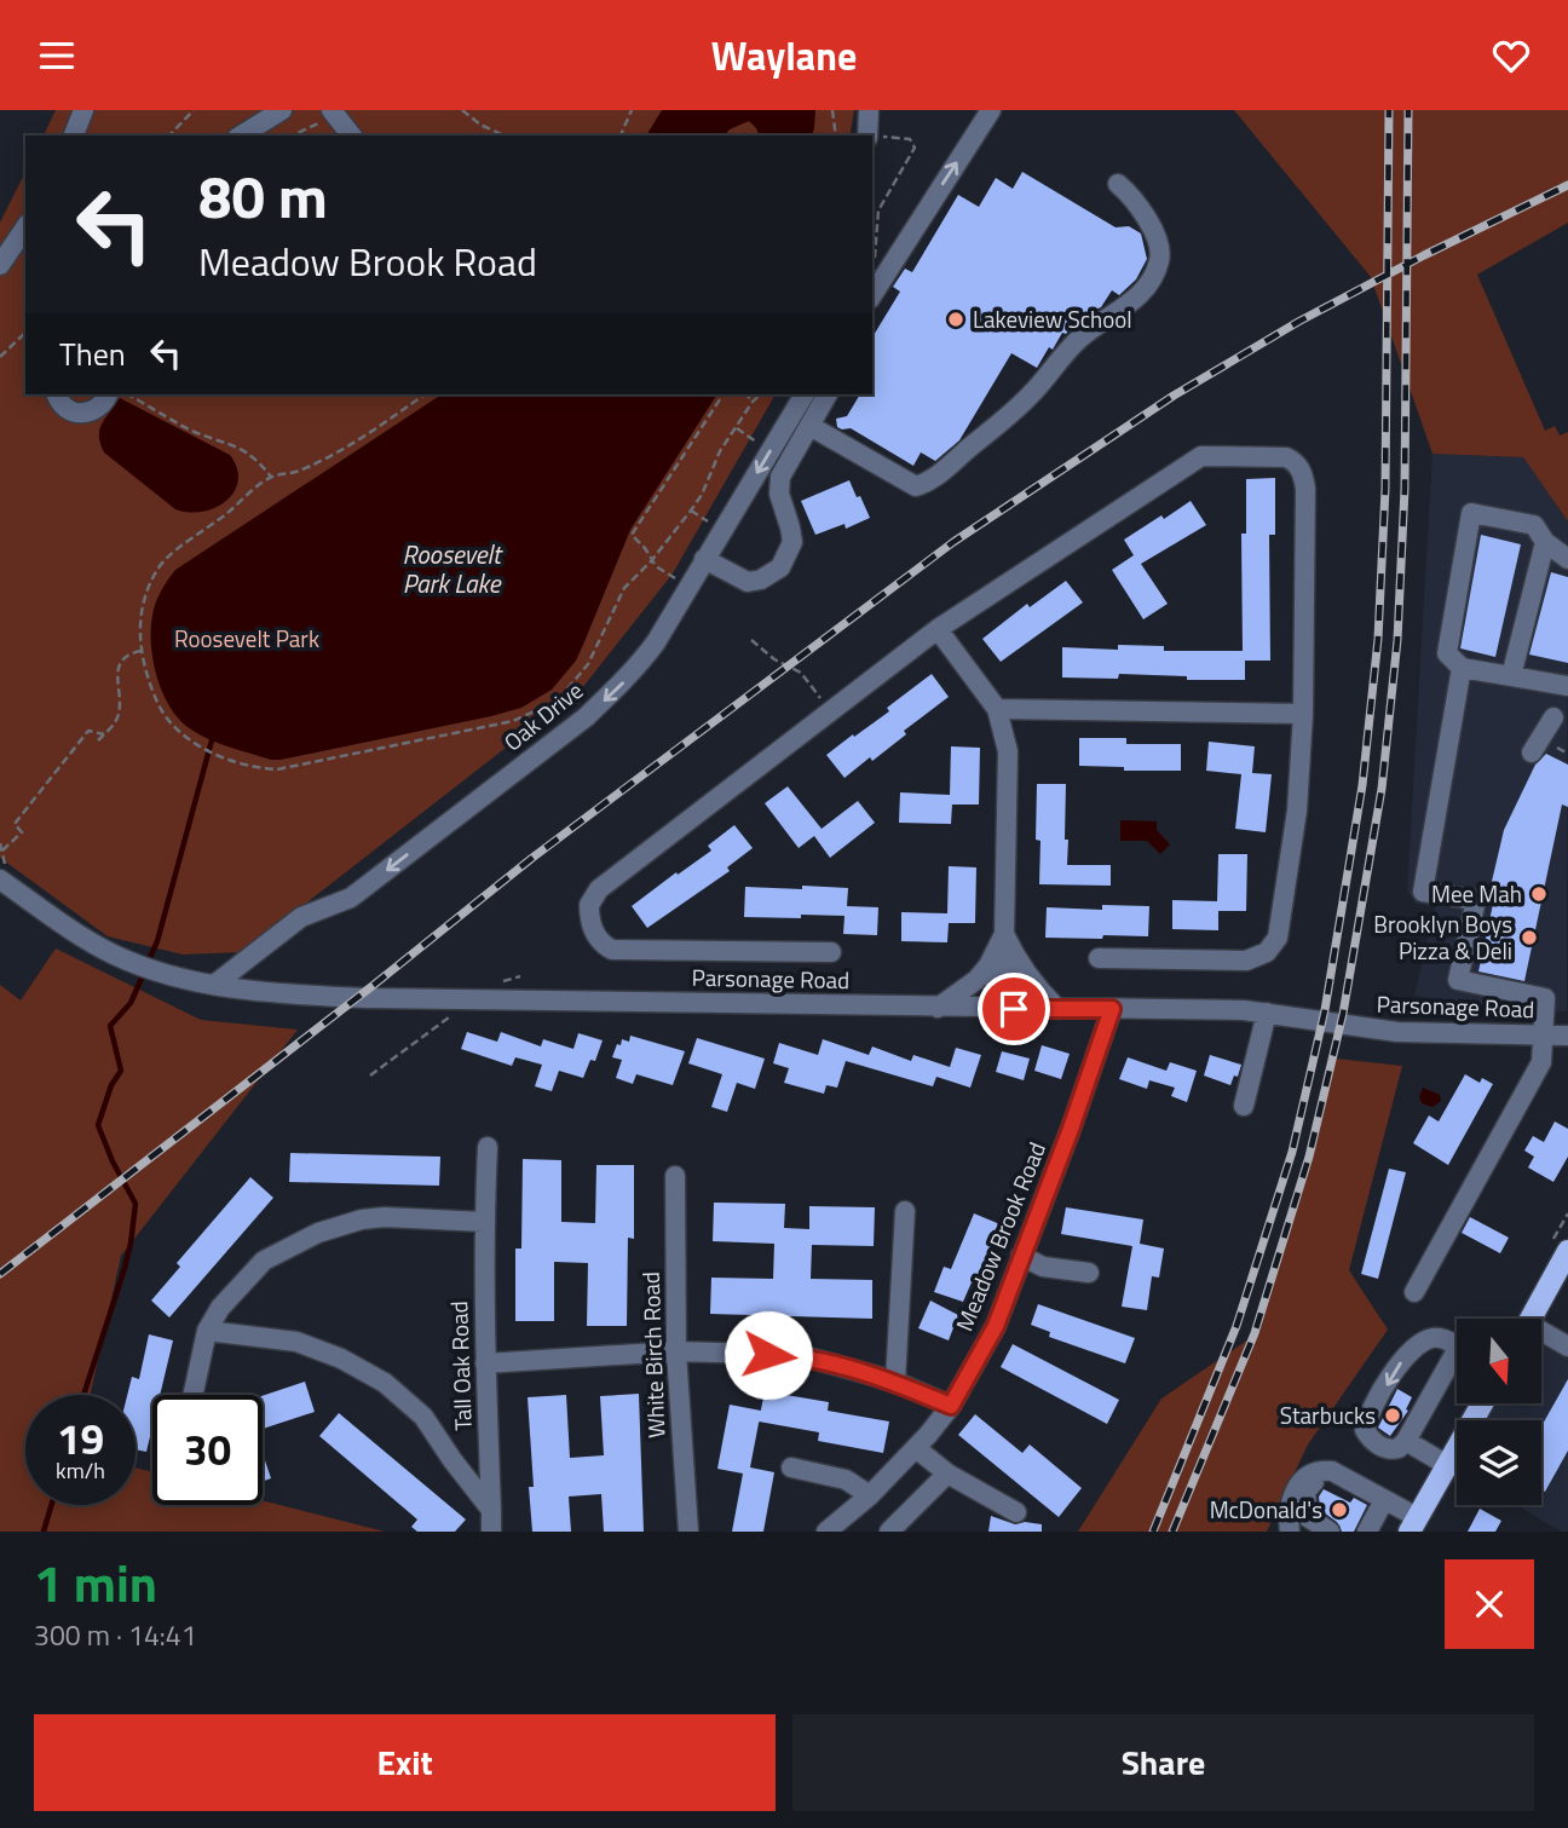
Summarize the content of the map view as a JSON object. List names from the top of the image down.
{
  "streets": {
    "street": [
      "Oak Drive",
      "Parsonage Road",
      "Meadow Brook Road",
      "White Birch Road",
      "Tall Oak Road"
    ]
  },
  "crossings": [
    ["Oak Drive", "Parsonage Road"],
    ["Parsonage Road", "Meadow Brook Road"]
  ],
  "one_way": ["Oak Drive"],
  "water": ["Roosevelt Park Lake"],
  "parks": ["Roosevelt Park"],
  "places": [
    "Lakeview School",
    "Mee Mah",
    "Brooklyn Boys Pizza & Deli",
    "Starbucks",
    "McDonald's"
  ],
  "north": "bottom",
  "page": {
    "header": "Waylane",
    "turn": ["80 m", "Meadow Brook Road"],
    "then": "Then",
    "speed": "19 km/h",
    "limit": "30",
    "heading": ["1 min", "300 m · 14:41"],
    "buttons": ["Exit", "Share"]
  }
}
